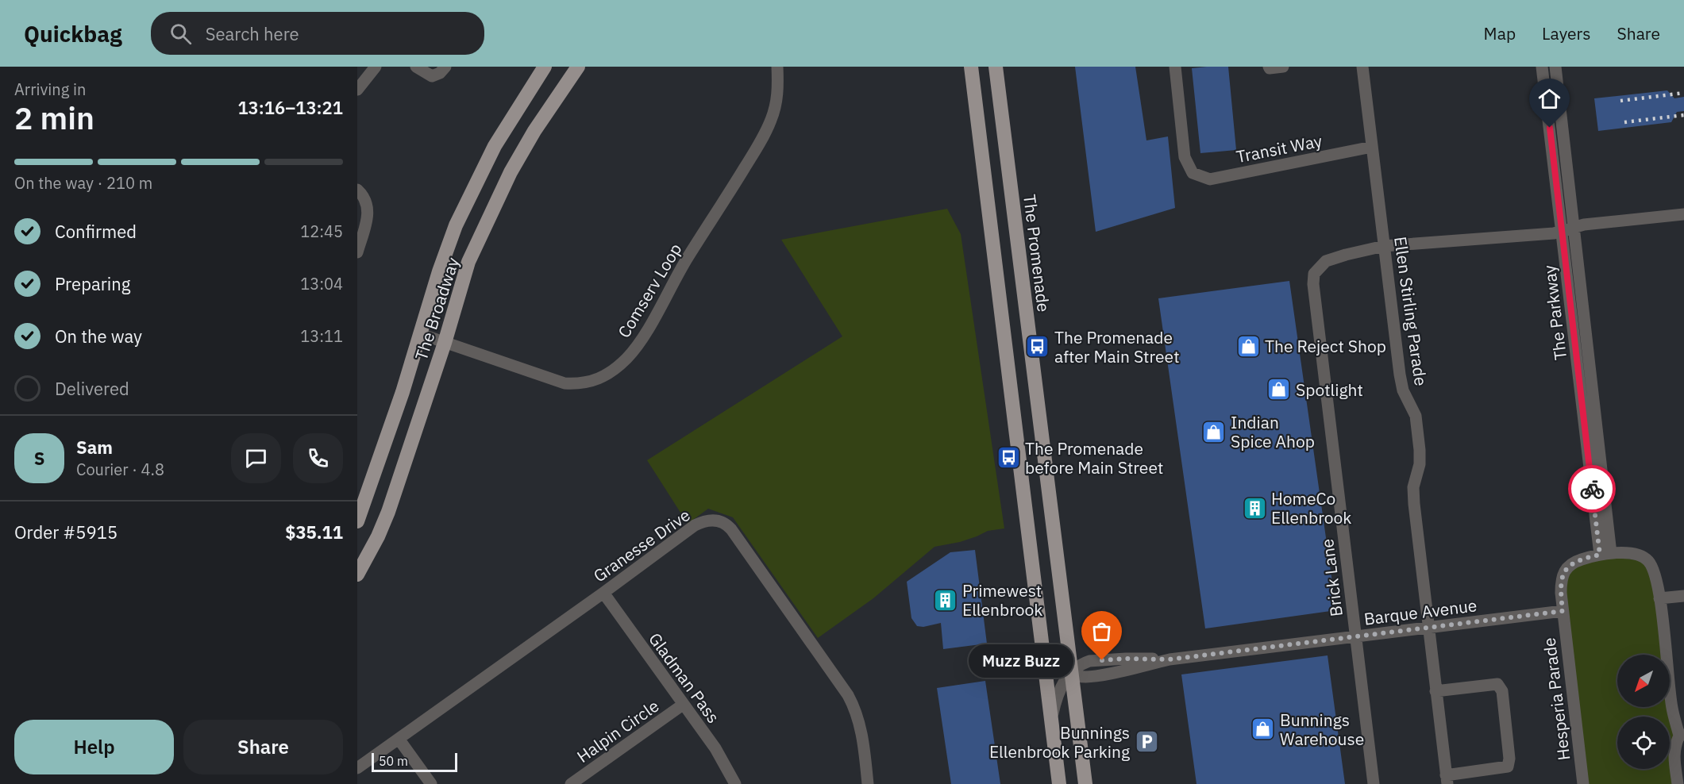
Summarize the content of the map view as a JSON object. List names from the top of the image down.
{
  "streets": {
    "main road": ["The Promenade", "The Broadway"],
    "street": [
      "Transit Way",
      "Comserv Loop",
      "Ellen Stirling Parade",
      "The Parkway",
      "Granesse Drive",
      "Brick Lane",
      "Barque Avenue",
      "Gladman Pass",
      "Hesperia Parade",
      "Halpin Circle"
    ]
  },
  "crossings": [
    ["Transit Way", "Ellen Stirling Parade"],
    ["The Promenade", "Barque Avenue"],
    ["Comserv Loop", "The Broadway"],
    ["Ellen Stirling Parade", "Brick Lane"],
    ["Ellen Stirling Parade", "Barque Avenue"],
    ["The Parkway", "Brick Lane"],
    ["The Parkway", "Hesperia Parade"],
    ["Granesse Drive", "Gladman Pass"],
    ["Brick Lane", "Barque Avenue"],
    ["Barque Avenue", "Hesperia Parade"],
    ["Gladman Pass", "Halpin Circle"]
  ],
  "places": {
    "shop": [
      "The Reject Shop",
      "Spotlight",
      "Indian Spice Ahop",
      "Bunnings Warehouse"
    ],
    "bus stop": ["The Promenade after Main Street", "The Promenade before Main Street"],
    "building": ["HomeCo Ellenbrook", "Primewest Ellenbrook"],
    "other": ["Muzz Buzz"],
    "parking": ["Bunnings Ellenbrook Parking"]
  },
  "scale_bar": "50 m",
  "north": "bottom left",
  "page": {
    "header": "Quickbag",
    "search": "Search here",
    "nav": ["Map", "Layers", "Share"],
    "heading": ["2 min", "Arriving in", "13:16–13:21"],
    "panel": [
      "Sam",
      "Courier · 4.8",
      "Order #5915",
      "$35.11"
    ],
    "bar": "On the way · 210 m",
    "list": [
      ["Confirmed", "12:45"],
      ["Preparing", "13:04"],
      ["On the way", "13:11"],
      "Delivered"
    ],
    "round": "S",
    "bubble": "Muzz Buzz",
    "buttons": ["Help", "Share"],
    "scale": "50 m"
  }
}
